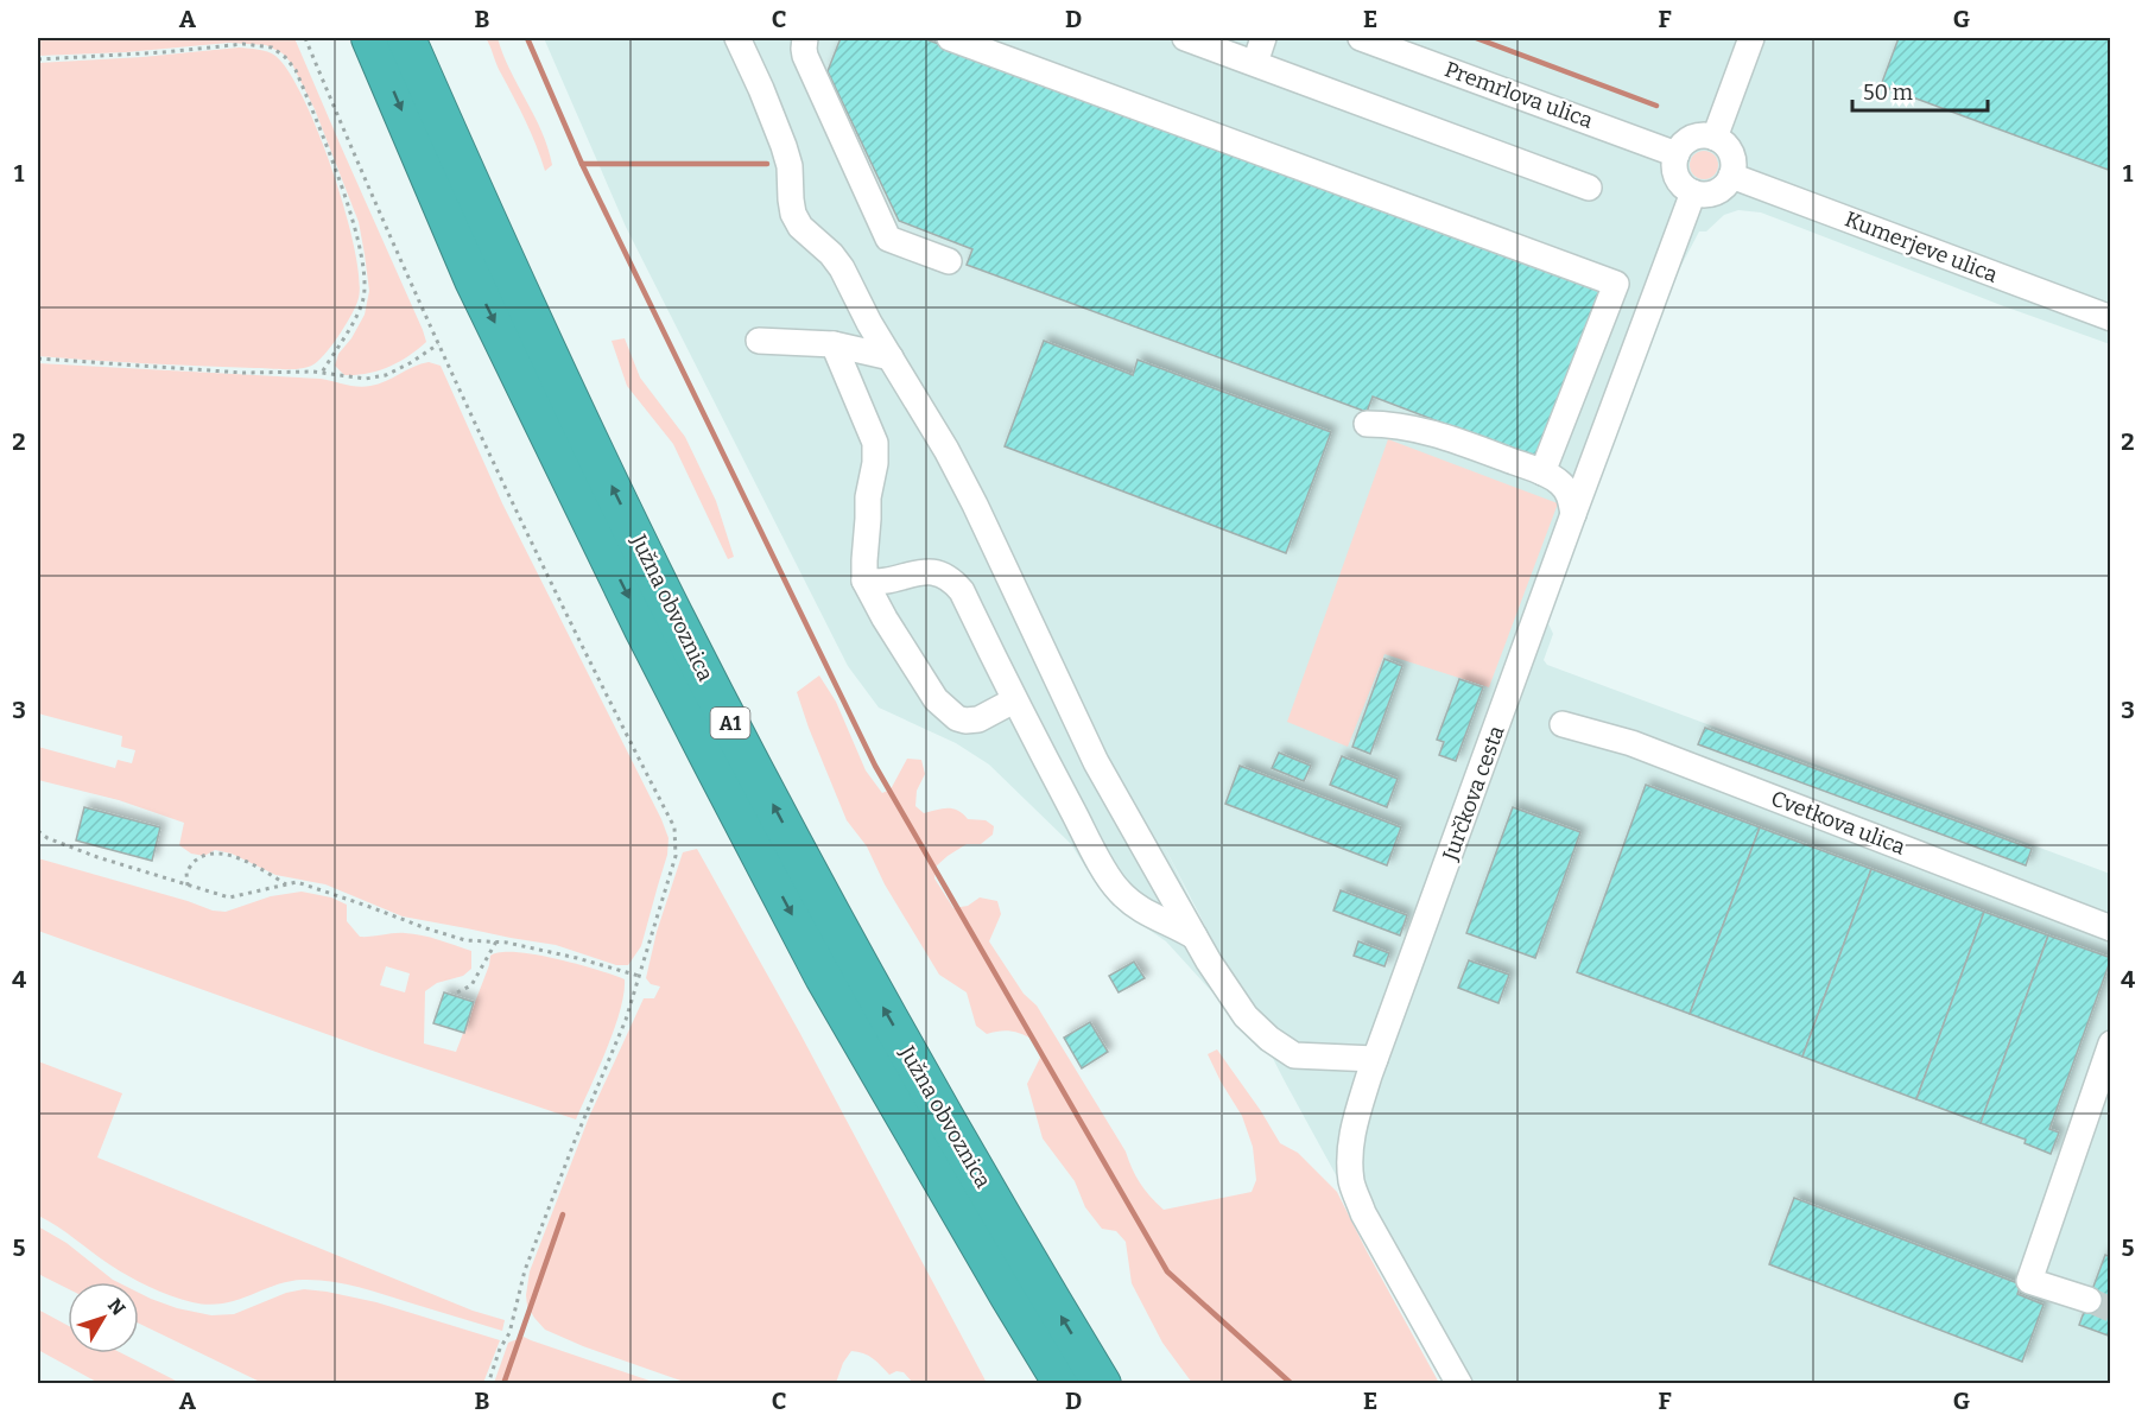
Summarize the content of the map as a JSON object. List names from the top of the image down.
{
  "streets": {
    "highway": ["Južna obvoznica", "A1"],
    "street": [
      "Premrlova ulica",
      "Kumerjeve ulica",
      "Jurčkova cesta",
      "Cvetkova ulica"
    ]
  },
  "crossings": [
    ["Premrlova ulica", "Kumerjeve ulica"],
    ["Premrlova ulica", "Jurčkova cesta"],
    ["Kumerjeve ulica", "Jurčkova cesta"]
  ],
  "scale_bar": "50 m",
  "north": "top right",
  "grid": {
    "columns": [
      "A",
      "B",
      "C",
      "D",
      "E",
      "F",
      "G"
    ],
    "rows": [
      "1",
      "2",
      "3",
      "4",
      "5"
    ]
  }
}
